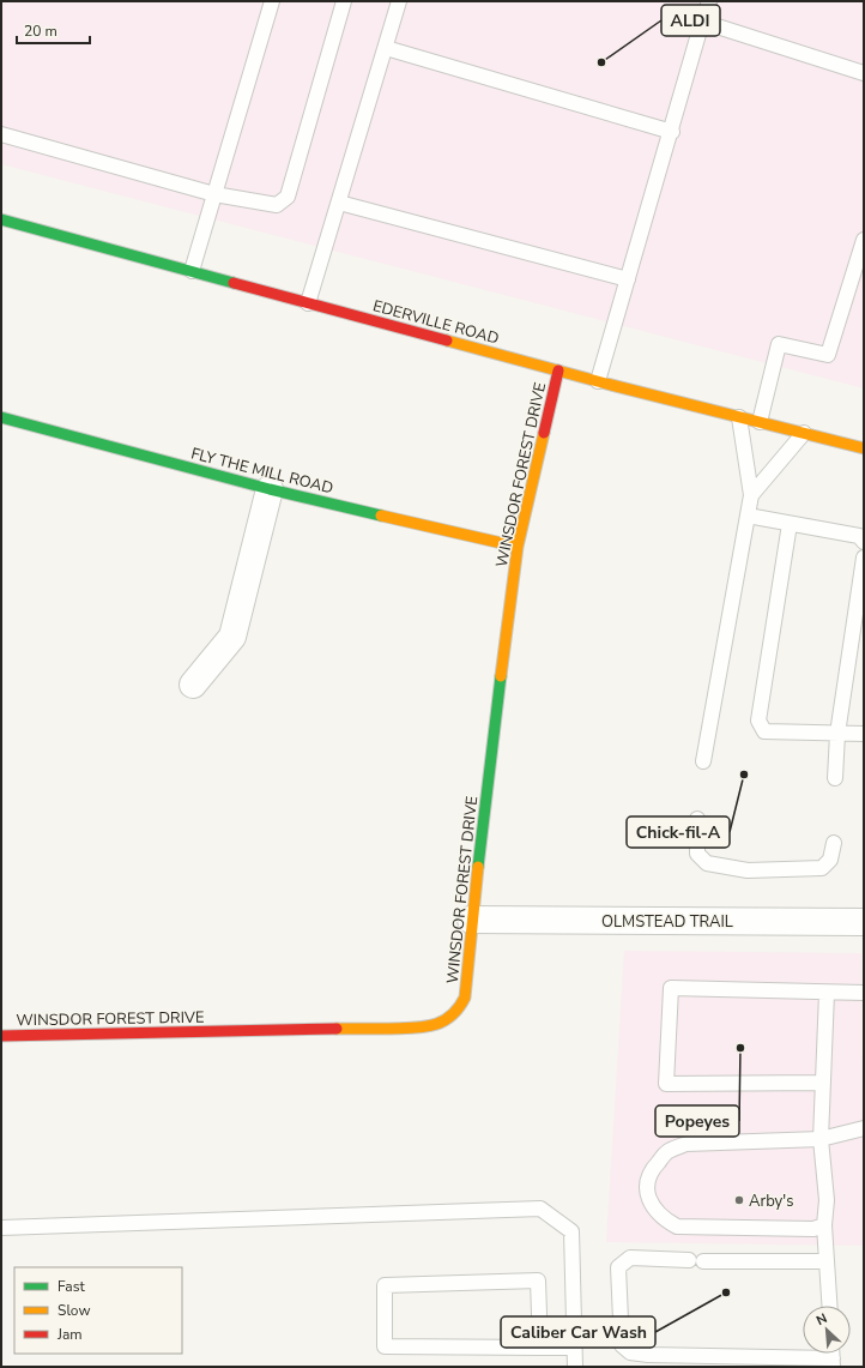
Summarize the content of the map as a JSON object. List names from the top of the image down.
{
  "streets": {
    "street": [
      "EDERVILLE ROAD",
      "FLY THE MILL ROAD",
      "WINSDOR FOREST DRIVE",
      "OLMSTEAD TRAIL"
    ]
  },
  "crossings": [
    ["EDERVILLE ROAD", "WINSDOR FOREST DRIVE"],
    ["FLY THE MILL ROAD", "WINSDOR FOREST DRIVE"],
    ["WINSDOR FOREST DRIVE", "OLMSTEAD TRAIL"]
  ],
  "places": [
    "ALDI",
    "Chick-fil-A",
    "Popeyes",
    "Arby's",
    "Caliber Car Wash"
  ],
  "legend": ["Fast", "Slow", "Jam"],
  "scale_bar": "20 m",
  "north": "top left"
}
